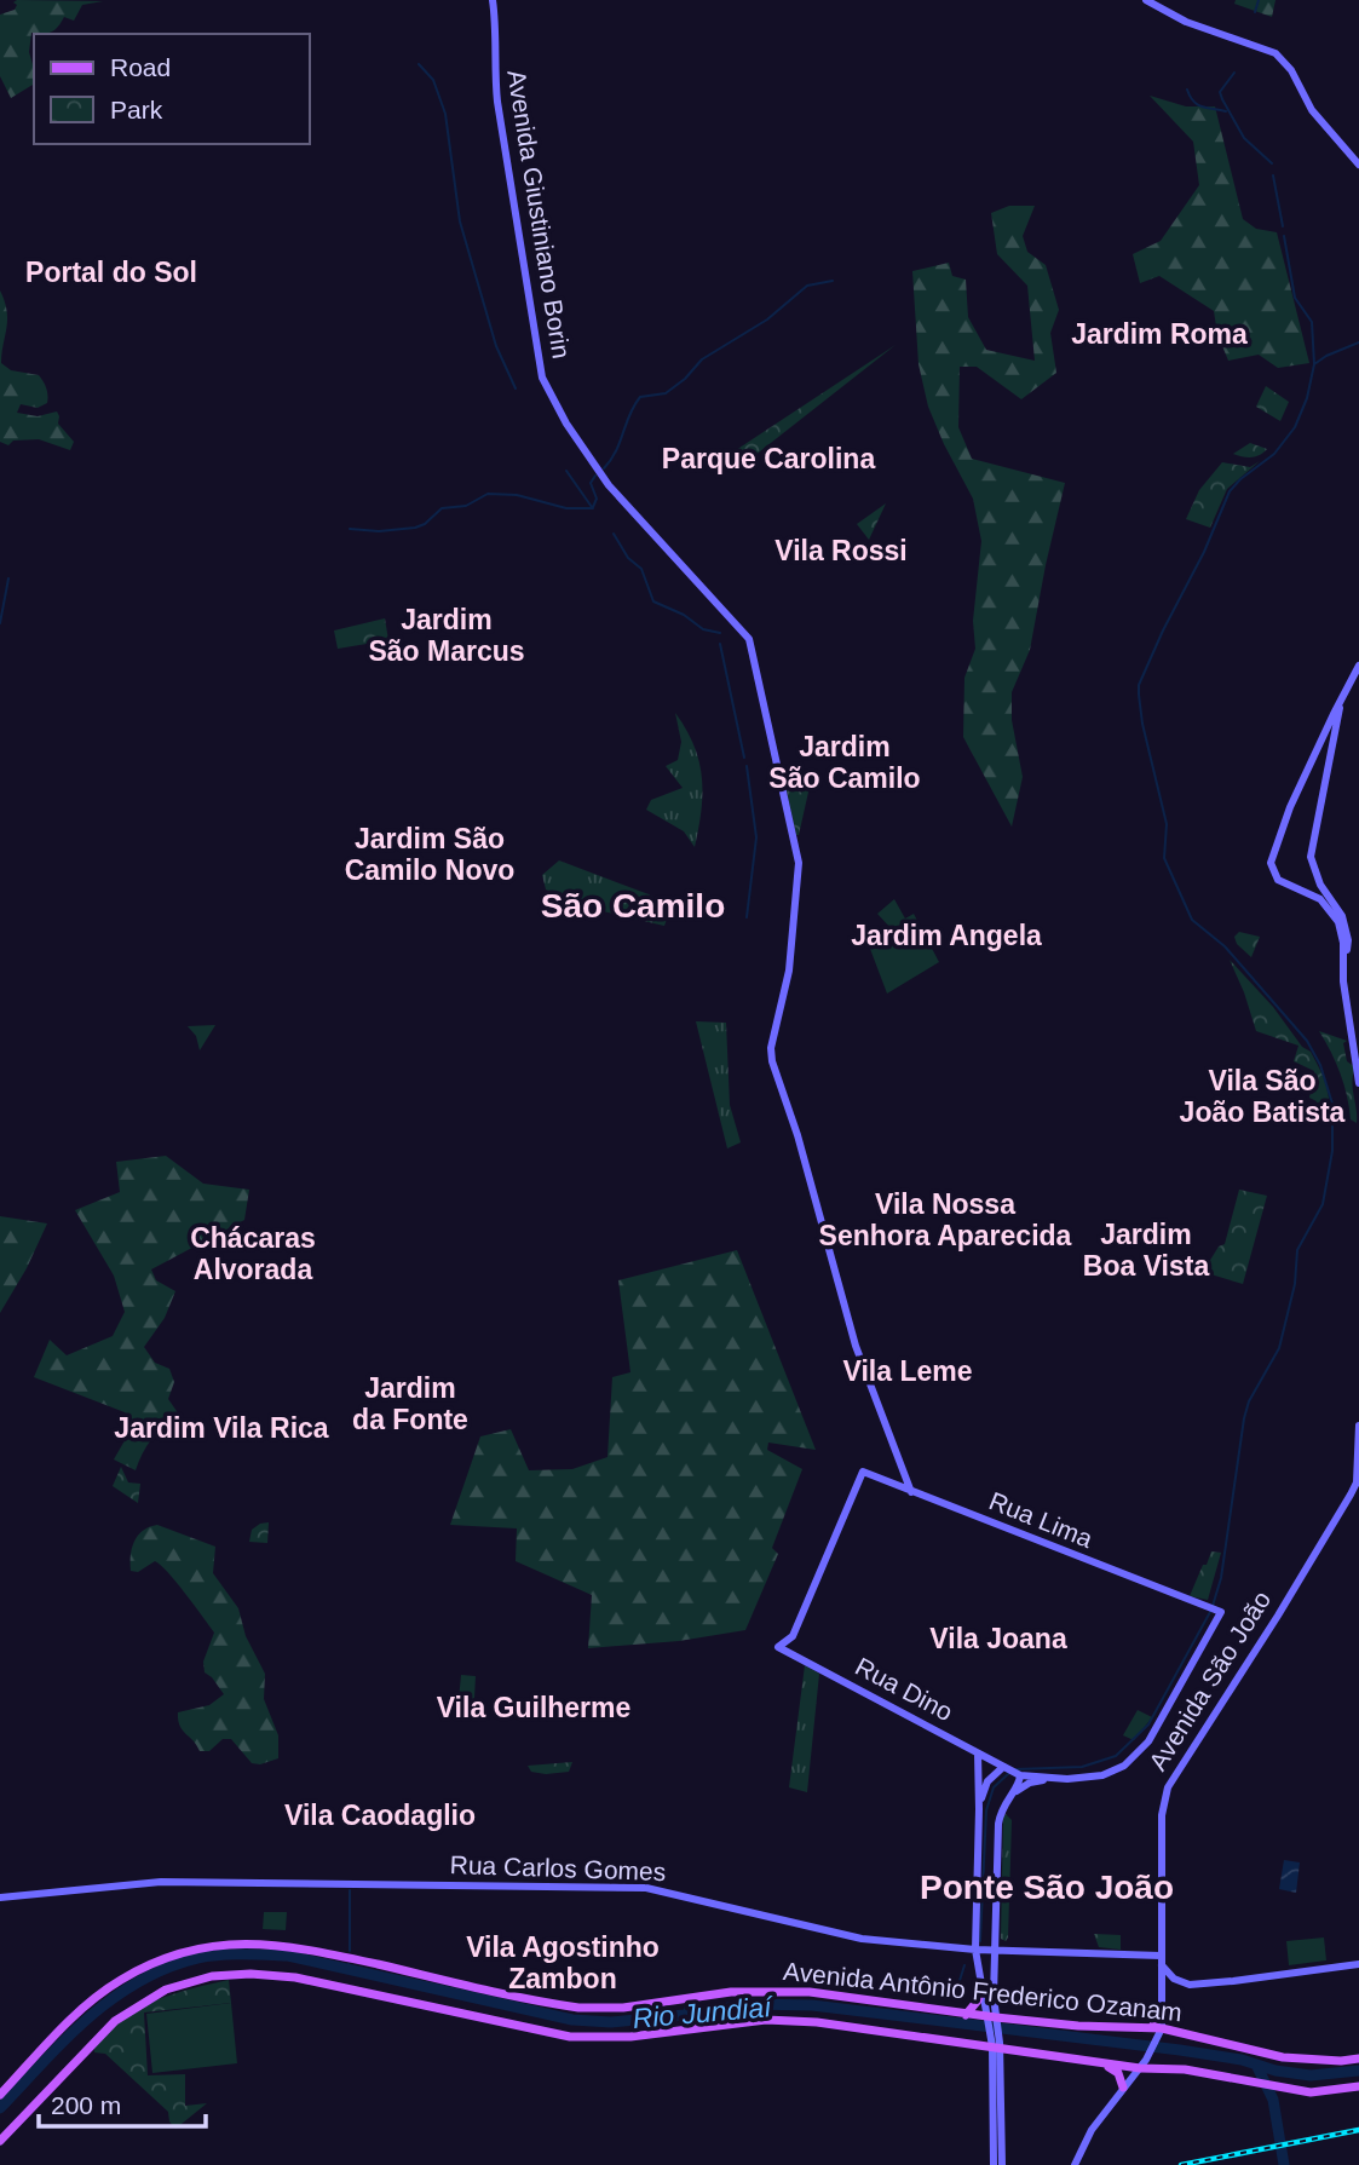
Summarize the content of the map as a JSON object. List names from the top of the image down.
{
  "streets": {
    "main road": [
      "Avenida Giustiniano Borin",
      "Rua Lima",
      "Avenida São João",
      "Rua Dino",
      "Rua Carlos Gomes",
      "Avenida Antônio Frederico Ozanam"
    ]
  },
  "crossings": [
    ["Avenida Giustiniano Borin", "Rua Lima"],
    ["Rua Lima", "Rua Dino"],
    ["Avenida São João", "Rua Carlos Gomes"]
  ],
  "districts": [
    "Portal do Sol",
    "Jardim Roma",
    "Parque Carolina",
    "Vila Rossi",
    "Jardim São Marcus",
    "Jardim São Camilo",
    "Jardim São Camilo Novo",
    "São Camilo",
    "Jardim Angela",
    "Vila São João Batista",
    "Vila Nossa Senhora Aparecida",
    "Jardim Boa Vista",
    "Chácaras Alvorada",
    "Vila Leme",
    "Jardim da Fonte",
    "Jardim Vila Rica",
    "Vila Joana",
    "Vila Guilherme",
    "Vila Caodaglio",
    "Ponte São João",
    "Vila Agostinho Zambon"
  ],
  "water": ["Rio Jundiaí"],
  "legend": ["Road", "Park"],
  "scale_bar": "200 m"
}
